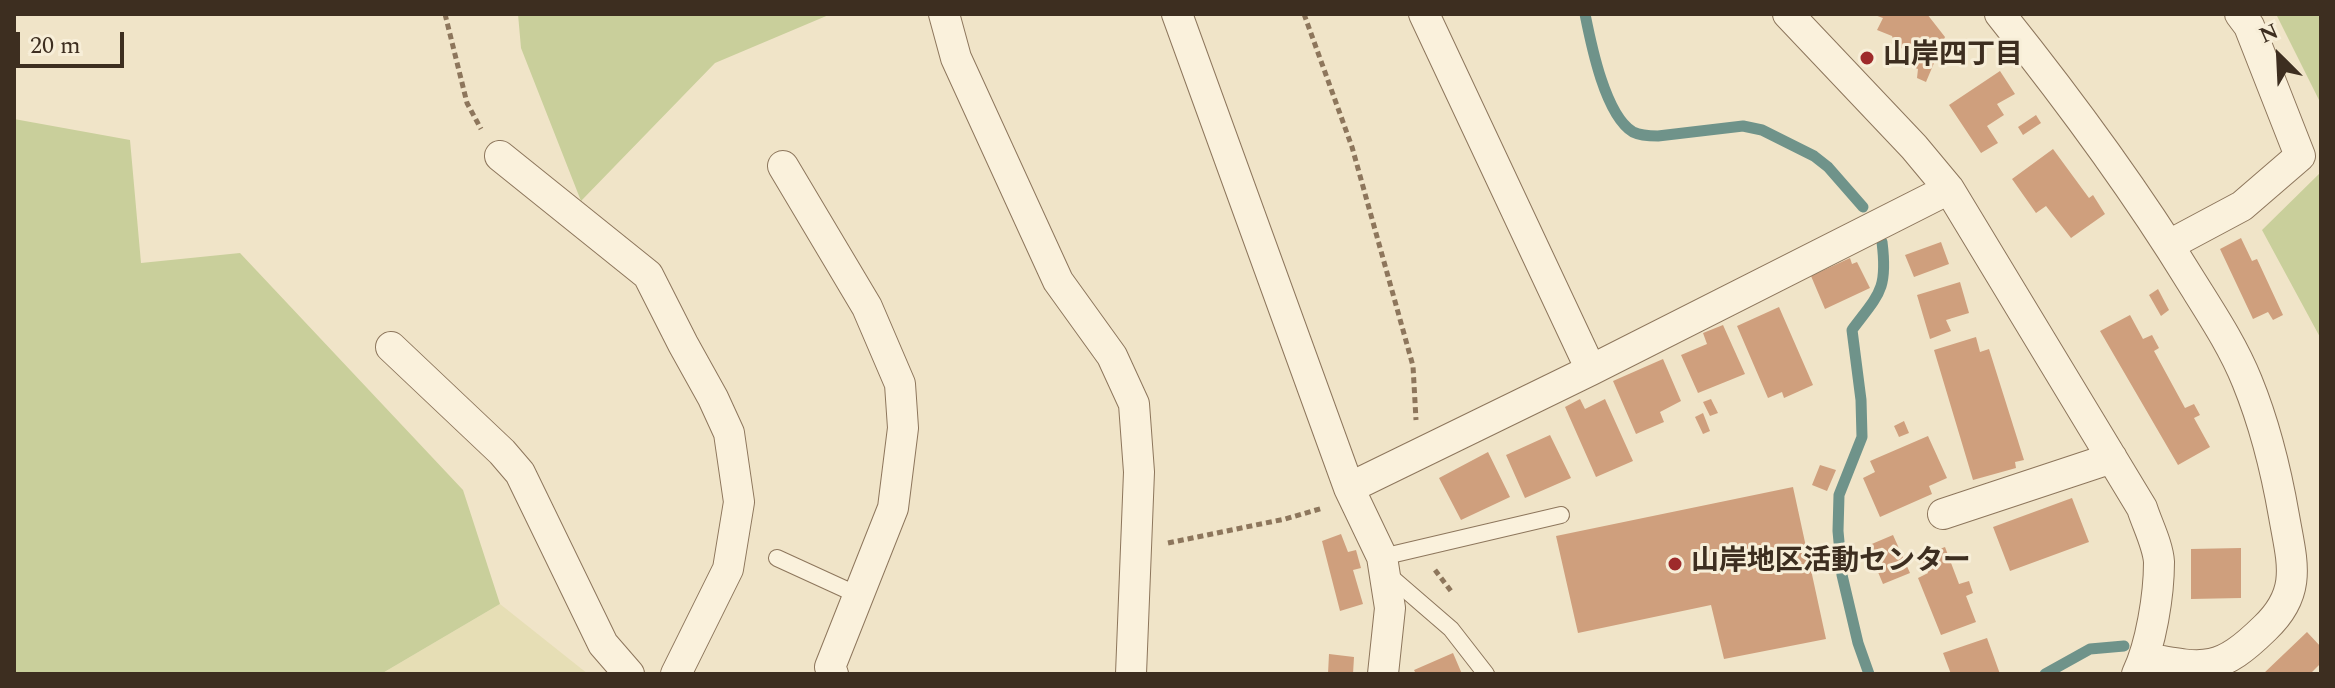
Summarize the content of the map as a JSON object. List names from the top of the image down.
{
  "places": ["山岸四丁目", "山岸地区活動センター"],
  "scale_bar": "20 m",
  "north": "top left"
}
